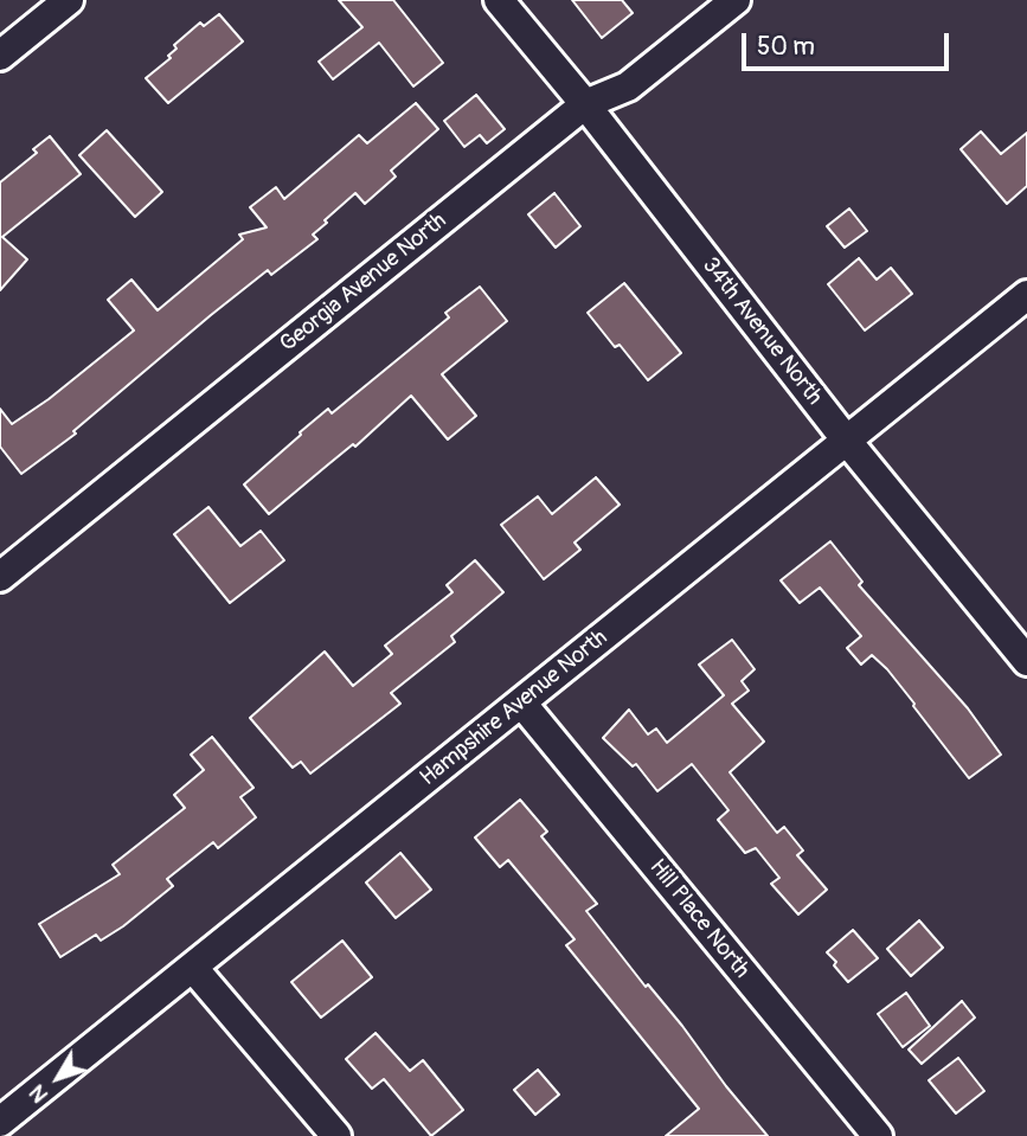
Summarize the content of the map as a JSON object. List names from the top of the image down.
{
  "streets": {
    "street": [
      "Georgia Avenue North",
      "34th Avenue North",
      "Hampshire Avenue North",
      "Hill Place North"
    ]
  },
  "crossings": [
    ["Georgia Avenue North", "34th Avenue North"],
    ["34th Avenue North", "Hampshire Avenue North"],
    ["Hampshire Avenue North", "Hill Place North"]
  ],
  "scale_bar": "50 m",
  "north": "bottom left"
}
